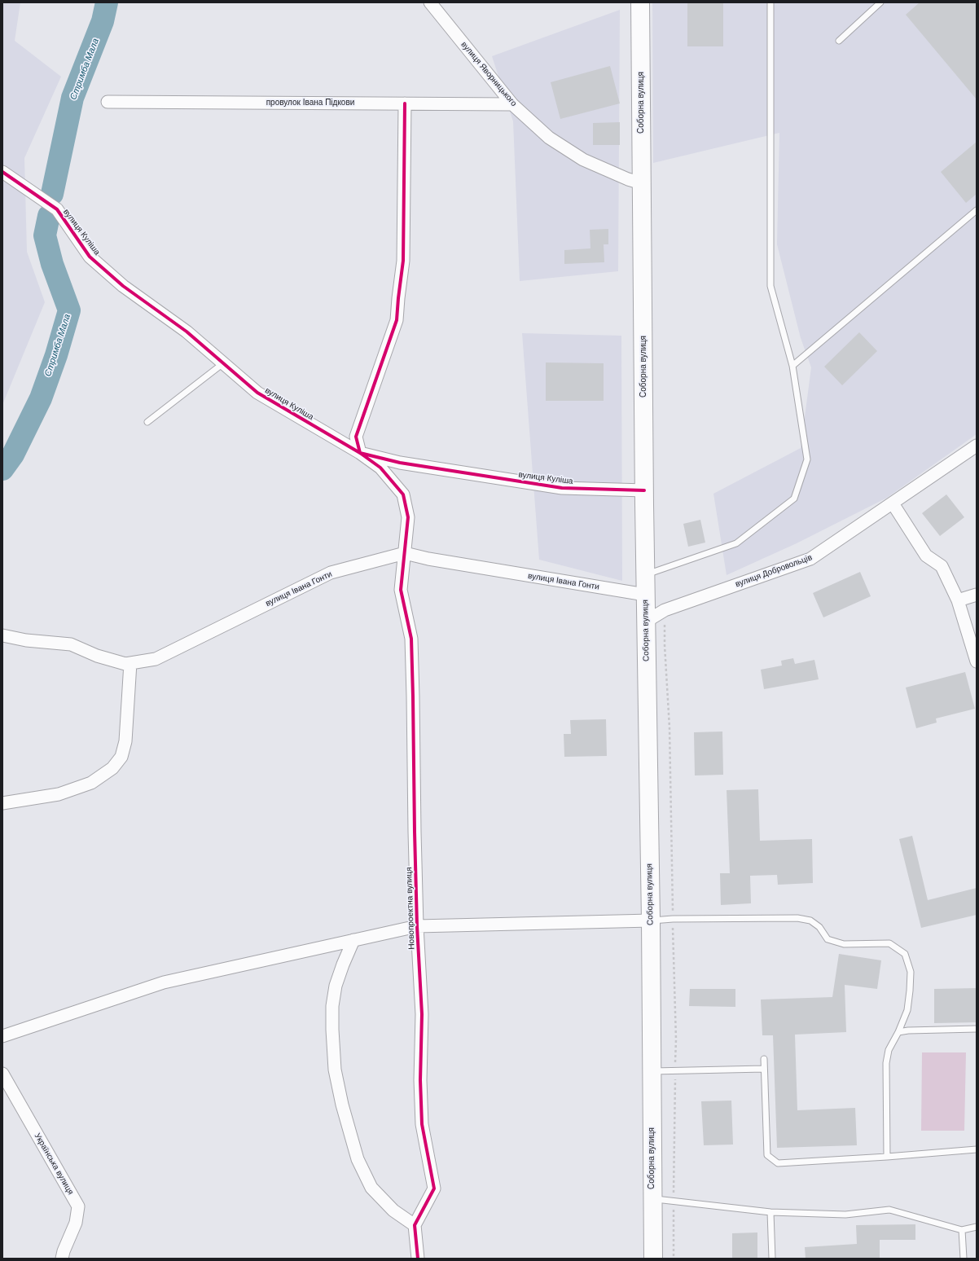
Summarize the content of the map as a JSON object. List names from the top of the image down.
{
  "streets": {
    "main road": ["Соборна вулиця"],
    "street": [
      "вулиця Яворницького",
      "провулок Івана Підкови",
      "вулиця Куліша",
      "вулиця Добровольців",
      "вулиця Івана Гонти",
      "Новопроектна вулиця",
      "Українська вулиця"
    ]
  },
  "crossings": [
    ["вулиця Яворницького", "провулок Івана Підкови"],
    ["вулиця Яворницького", "Соборна вулиця"],
    ["Соборна вулиця", "вулиця Куліша"],
    ["Соборна вулиця", "вулиця Добровольців"],
    ["Соборна вулиця", "вулиця Івана Гонти"],
    ["вулиця Куліша", "Новопроектна вулиця"],
    ["вулиця Івана Гонти", "Новопроектна вулиця"]
  ],
  "water": ["Стримба Мала"]
}
